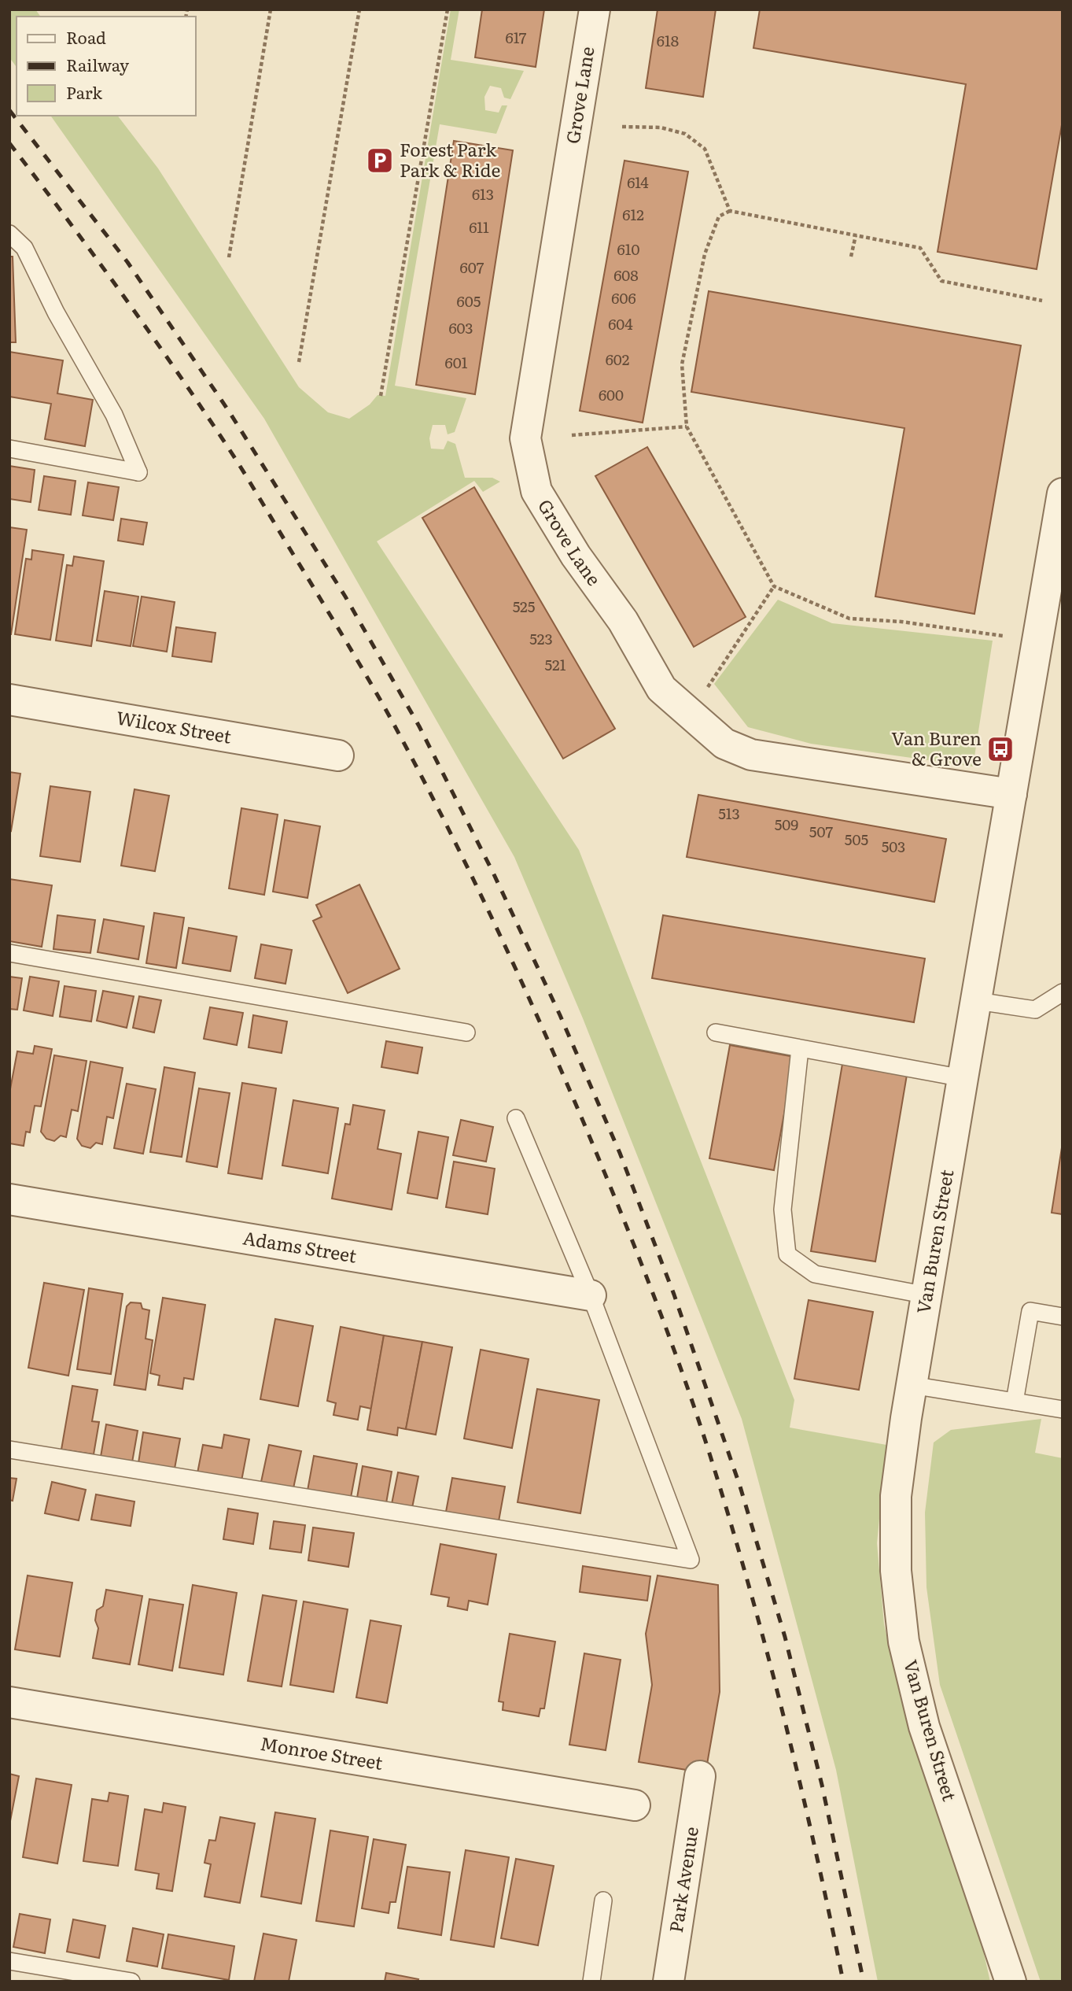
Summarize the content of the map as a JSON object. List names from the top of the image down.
{
  "streets": {
    "street": [
      "Grove Lane",
      "Wilcox Street",
      "Van Buren Street",
      "Adams Street",
      "Monroe Street",
      "Park Avenue"
    ]
  },
  "crossings": [
    ["Grove Lane", "Van Buren Street"]
  ],
  "places": {
    "parking": ["Forest Park Park & Ride"],
    "bus stop": ["Van Buren & Grove"]
  },
  "house_numbers": [
    "617",
    "618",
    "614",
    "613",
    "612",
    "611",
    "610",
    "607",
    "608",
    "606",
    "605",
    "604",
    "603",
    "602",
    "601",
    "600",
    "525",
    "523",
    "521",
    "513",
    "509",
    "507",
    "505",
    "503"
  ],
  "legend": ["Road", "Railway", "Park"]
}
